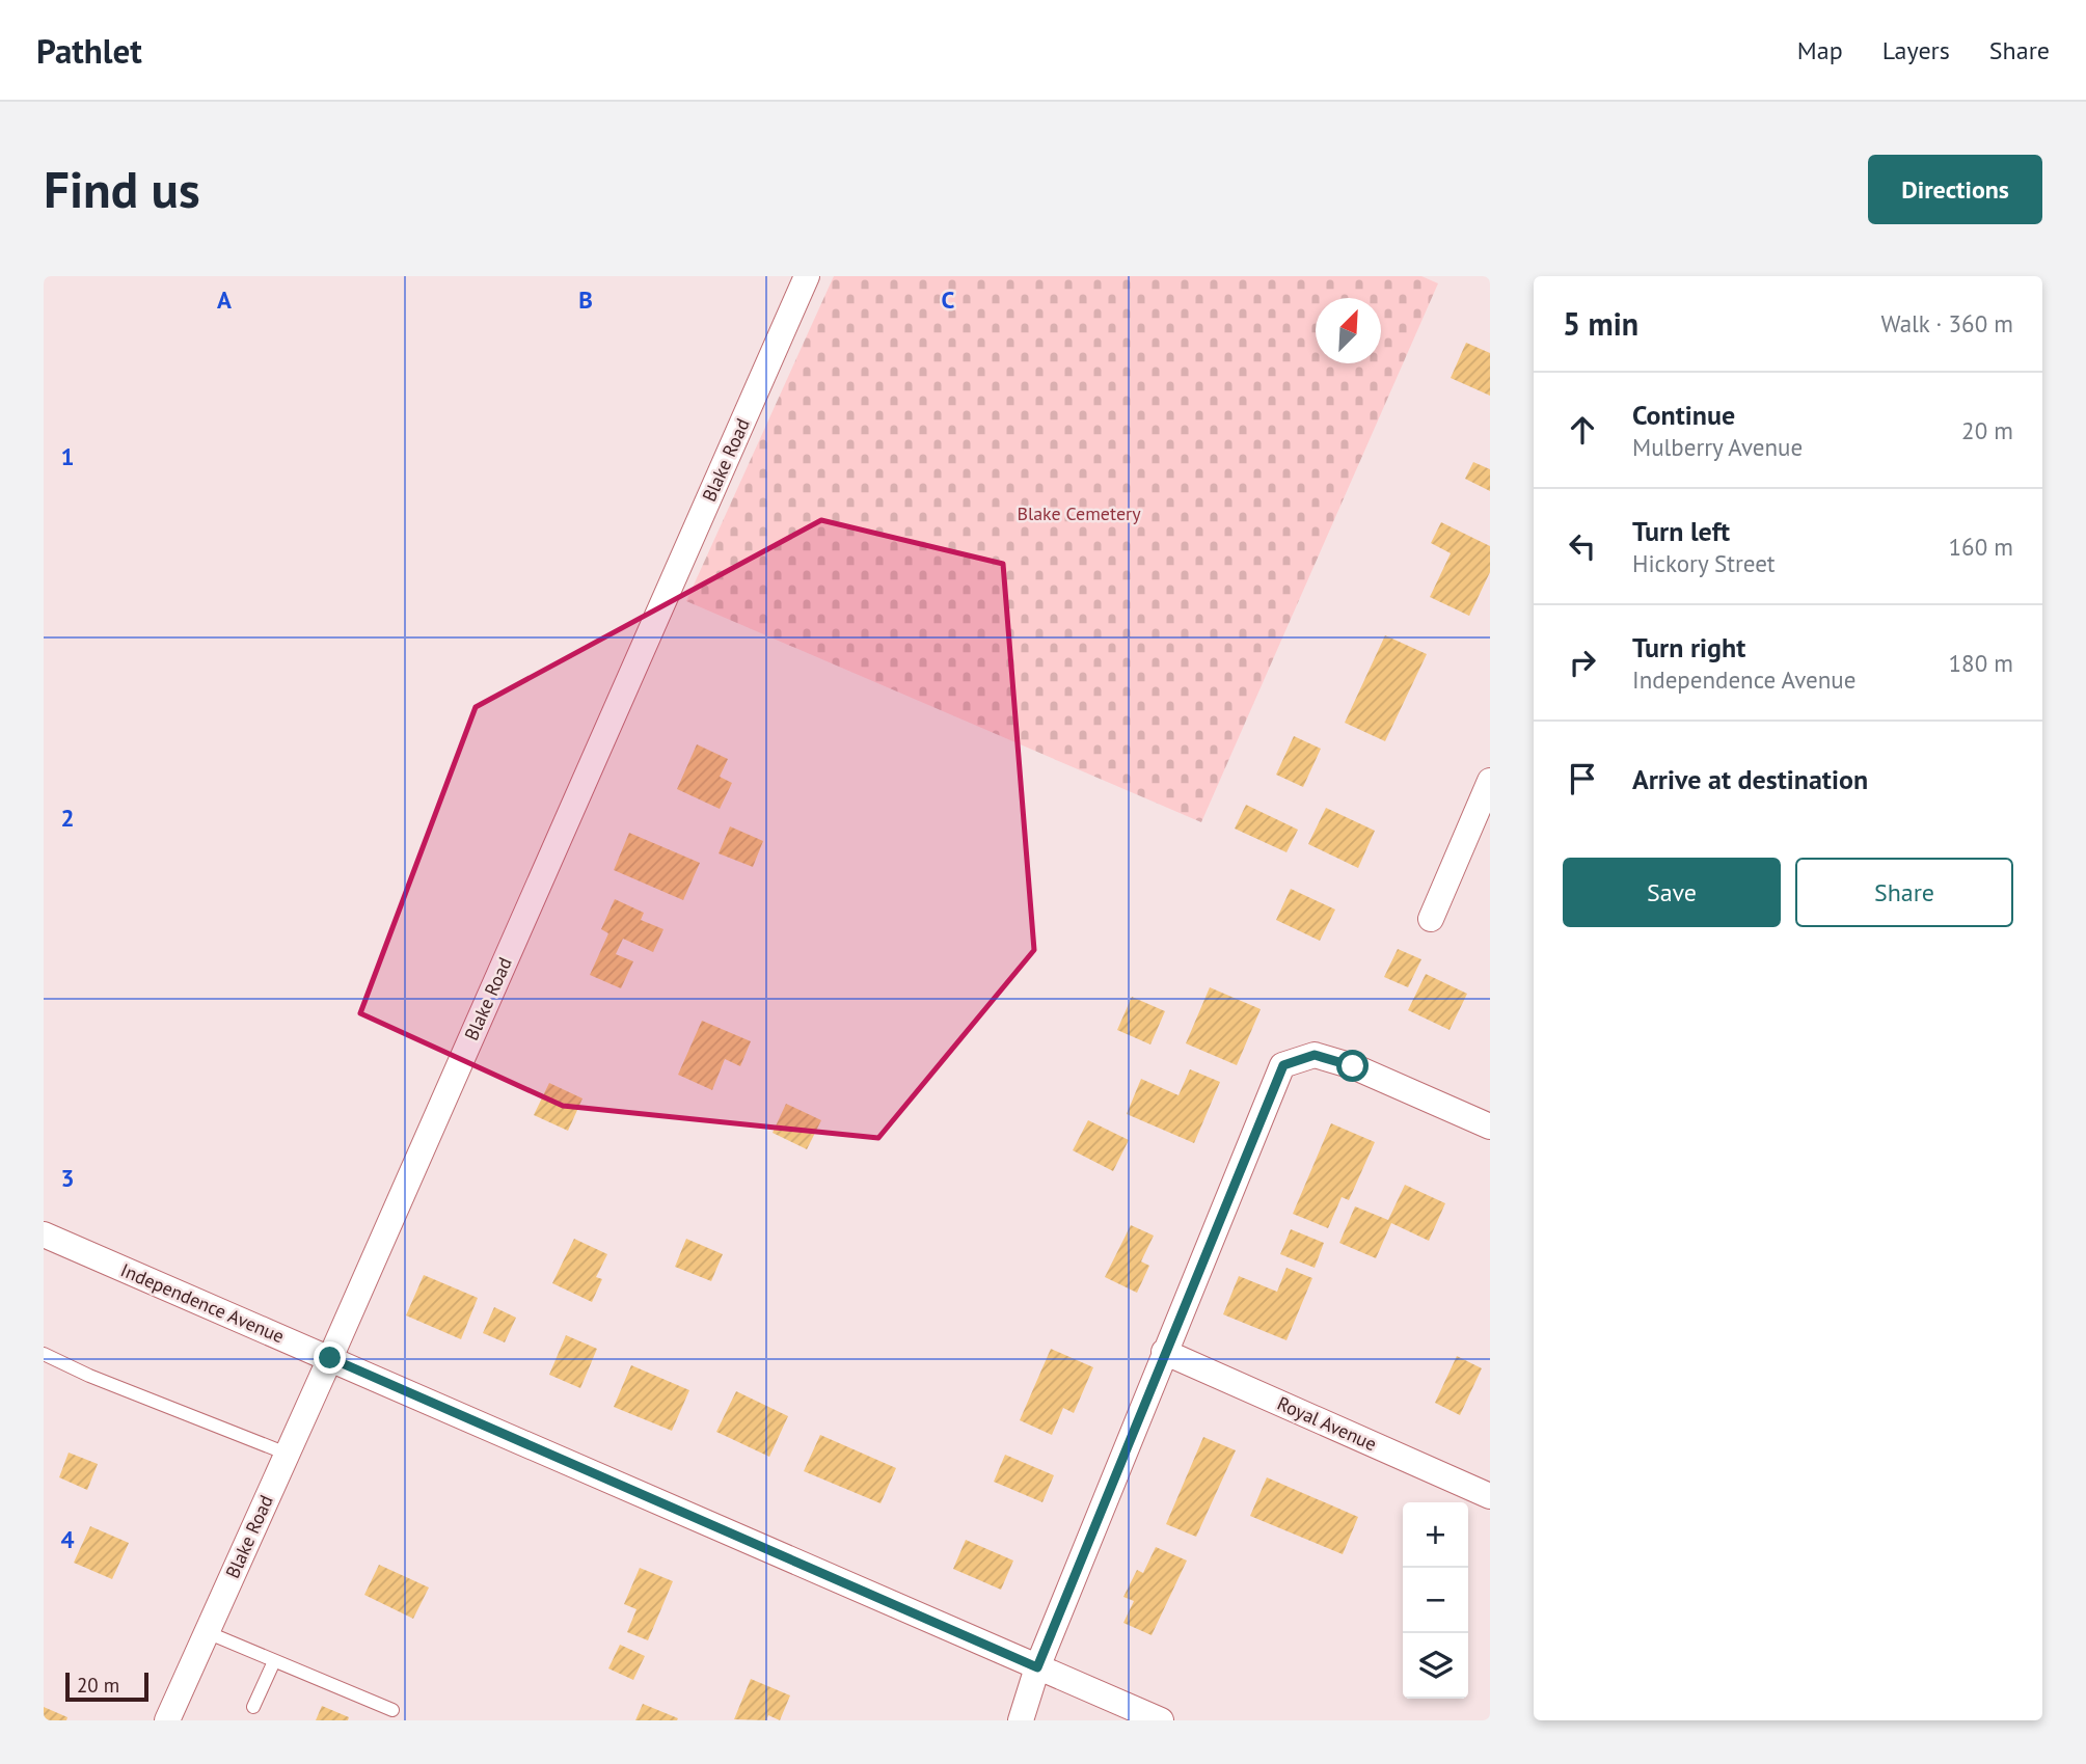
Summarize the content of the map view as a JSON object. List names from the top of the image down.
{
  "streets": {
    "street": ["Blake Road", "Independence Avenue", "Royal Avenue"]
  },
  "crossings": [
    ["Blake Road", "Independence Avenue"]
  ],
  "parks": ["Blake Cemetery"],
  "scale_bar": "20 m",
  "north": "top right",
  "page": {
    "header": "Pathlet",
    "nav": ["Map", "Layers", "Share"],
    "buttons": [
      "Directions",
      ["Save", "Share"]
    ],
    "title": "Find us",
    "heading": ["5 min", "Walk · 360 m"],
    "list": [
      ["Continue", "Mulberry Avenue", "20 m"],
      ["Turn left", "Hickory Street", "160 m"],
      ["Turn right", "Independence Avenue", "180 m"],
      "Arrive at destination"
    ],
    "map_buttons": ["+", "−"],
    "scale": "20 m"
  },
  "grid": {
    "columns": ["A", "B", "C"],
    "rows": [
      "1",
      "2",
      "3",
      "4"
    ]
  }
}
